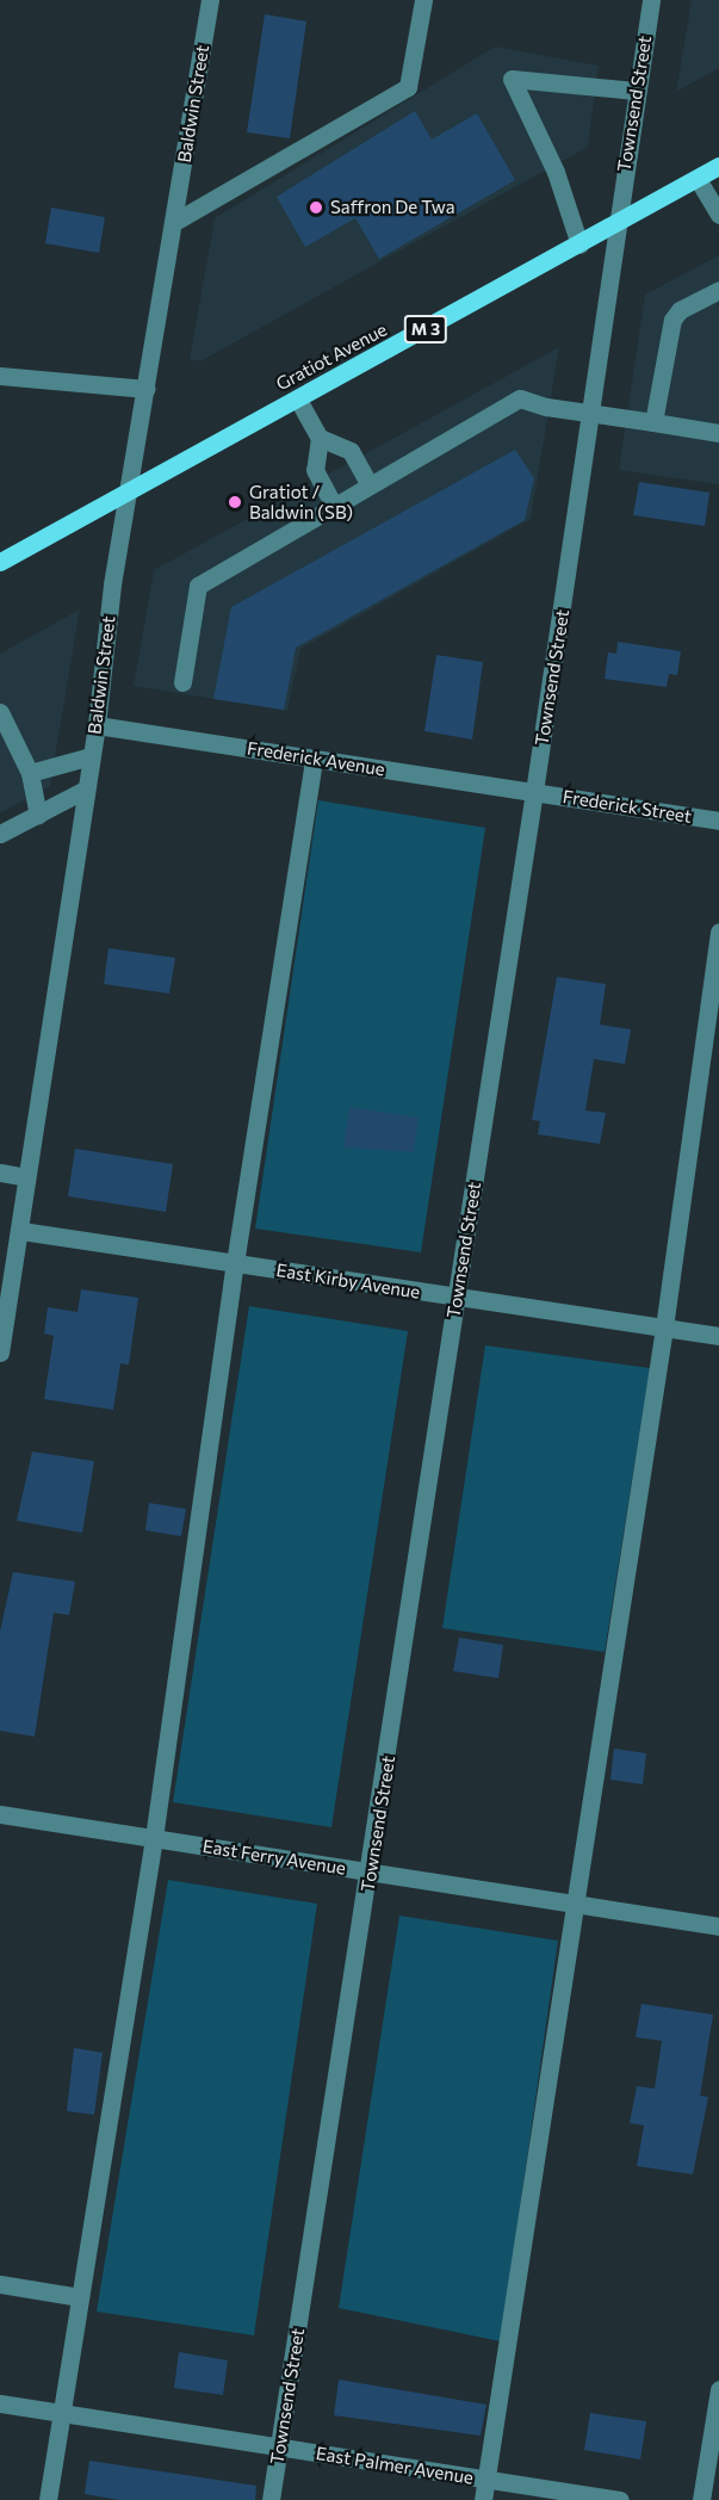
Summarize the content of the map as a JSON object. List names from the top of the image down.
{
  "streets": {
    "main road": ["M 3", "Gratiot Avenue"],
    "street": [
      "Baldwin Street",
      "Townsend Street",
      "Frederick Avenue",
      "Frederick Street",
      "East Kirby Avenue",
      "East Ferry Avenue",
      "East Palmer Avenue"
    ]
  },
  "crossings": [
    ["Baldwin Street", "Gratiot Avenue"],
    ["Baldwin Street", "Frederick Avenue"],
    ["Baldwin Street", "East Kirby Avenue"],
    ["Townsend Street", "Gratiot Avenue"],
    ["Townsend Street", "Frederick Avenue"],
    ["Townsend Street", "Frederick Street"],
    ["Townsend Street", "East Kirby Avenue"],
    ["Townsend Street", "East Ferry Avenue"],
    ["Townsend Street", "East Palmer Avenue"],
    ["Frederick Avenue", "Frederick Street"]
  ],
  "places": ["Saffron De Twa", "Gratiot / Baldwin (SB)"]
}
